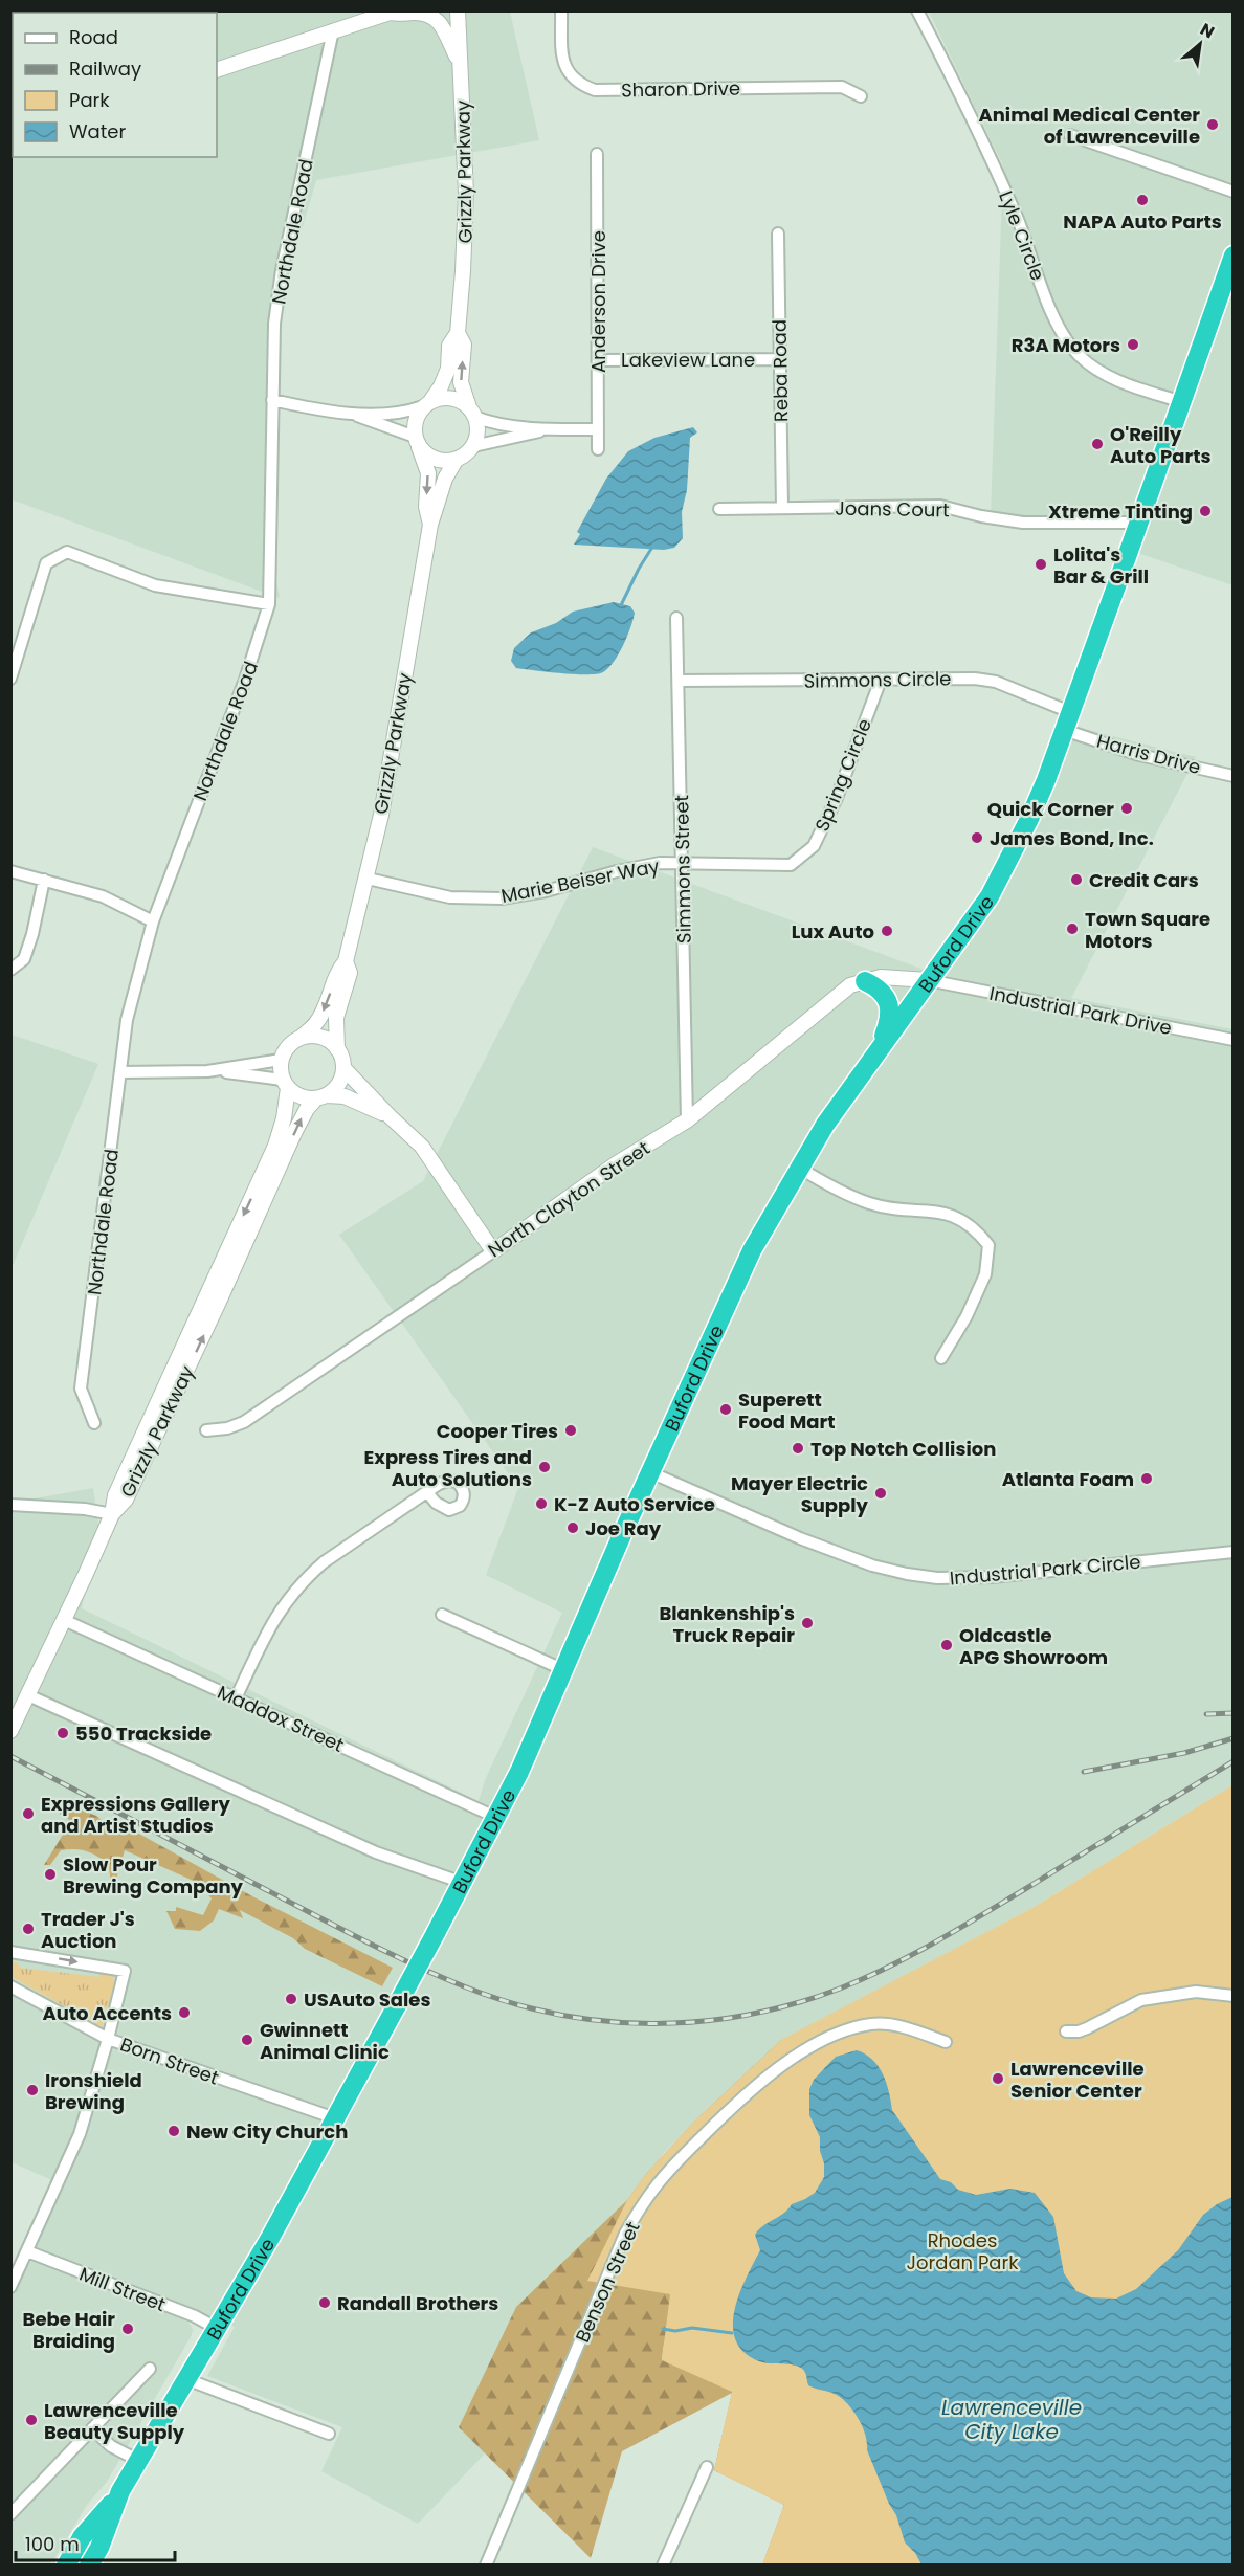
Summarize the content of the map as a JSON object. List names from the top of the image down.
{
  "streets": {
    "highway": ["Buford Drive"],
    "street": [
      "Sharon Drive",
      "Grizzly Parkway",
      "Northdale Road",
      "Lyle Circle",
      "Anderson Drive",
      "Lakeview Lane",
      "Reba Road",
      "Joans Court",
      "Simmons Circle",
      "Harris Drive",
      "Spring Circle",
      "Simmons Street",
      "Marie Beiser Way",
      "Industrial Park Drive",
      "North Clayton Street",
      "Industrial Park Circle",
      "Maddox Street",
      "Born Street",
      "Benson Street",
      "Mill Street"
    ]
  },
  "crossings": [
    ["Grizzly Parkway", "Marie Beiser Way"],
    ["Lyle Circle", "Buford Drive"],
    ["Anderson Drive", "Lakeview Lane"],
    ["Lakeview Lane", "Reba Road"],
    ["Reba Road", "Joans Court"],
    ["Joans Court", "Buford Drive"],
    ["Simmons Circle", "Harris Drive"],
    ["Simmons Circle", "Spring Circle"],
    ["Simmons Circle", "Simmons Street"],
    ["Simmons Circle", "Buford Drive"],
    ["Harris Drive", "Buford Drive"],
    ["Spring Circle", "Simmons Street"],
    ["Spring Circle", "Marie Beiser Way"],
    ["Simmons Street", "Marie Beiser Way"],
    ["Simmons Street", "North Clayton Street"],
    ["Buford Drive", "Industrial Park Drive"],
    ["Buford Drive", "North Clayton Street"],
    ["Buford Drive", "Industrial Park Circle"],
    ["Buford Drive", "Maddox Street"],
    ["Buford Drive", "Born Street"],
    ["Buford Drive", "Mill Street"],
    ["Industrial Park Drive", "North Clayton Street"]
  ],
  "water": ["Lawrenceville City Lake"],
  "parks": ["Rhodes Jordan Park"],
  "places": [
    "Animal Medical Center of Lawrenceville",
    "NAPA Auto Parts",
    "R3A Motors",
    "O'Reilly Auto Parts",
    "Xtreme Tinting",
    "Lolita's Bar & Grill",
    "Quick Corner",
    "James Bond, Inc.",
    "Credit Cars",
    "Town Square Motors",
    "Lux Auto",
    "Superett Food Mart",
    "Cooper Tires",
    "Top Notch Collision",
    "Express Tires and Auto Solutions",
    "Atlanta Foam",
    "Mayer Electric Supply",
    "K-Z Auto Service",
    "Joe Ray",
    "Blankenship's Truck Repair",
    "Oldcastle APG Showroom",
    "550 Trackside",
    "Expressions Gallery and Artist Studios",
    "Slow Pour Brewing Company",
    "Trader J's Auction",
    "USAuto Sales",
    "Auto Accents",
    "Gwinnett Animal Clinic",
    "Lawrenceville Senior Center",
    "Ironshield Brewing",
    "New City Church",
    "Randall Brothers",
    "Bebe Hair Braiding",
    "Lawrenceville Beauty Supply"
  ],
  "legend": [
    "Road",
    "Railway",
    "Park",
    "Water"
  ],
  "scale_bar": "100 m",
  "north": "top right"
}
